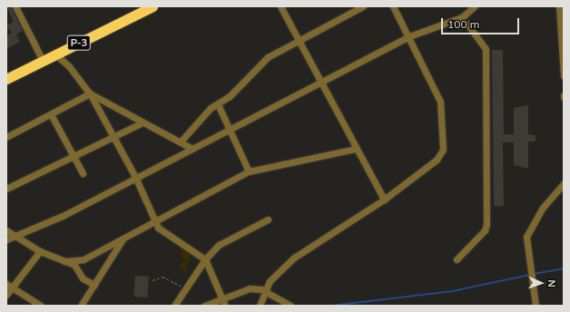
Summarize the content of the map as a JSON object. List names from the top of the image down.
{
  "streets": {
    "highway": ["P-3"]
  },
  "scale_bar": "100 m",
  "north": "right"
}
